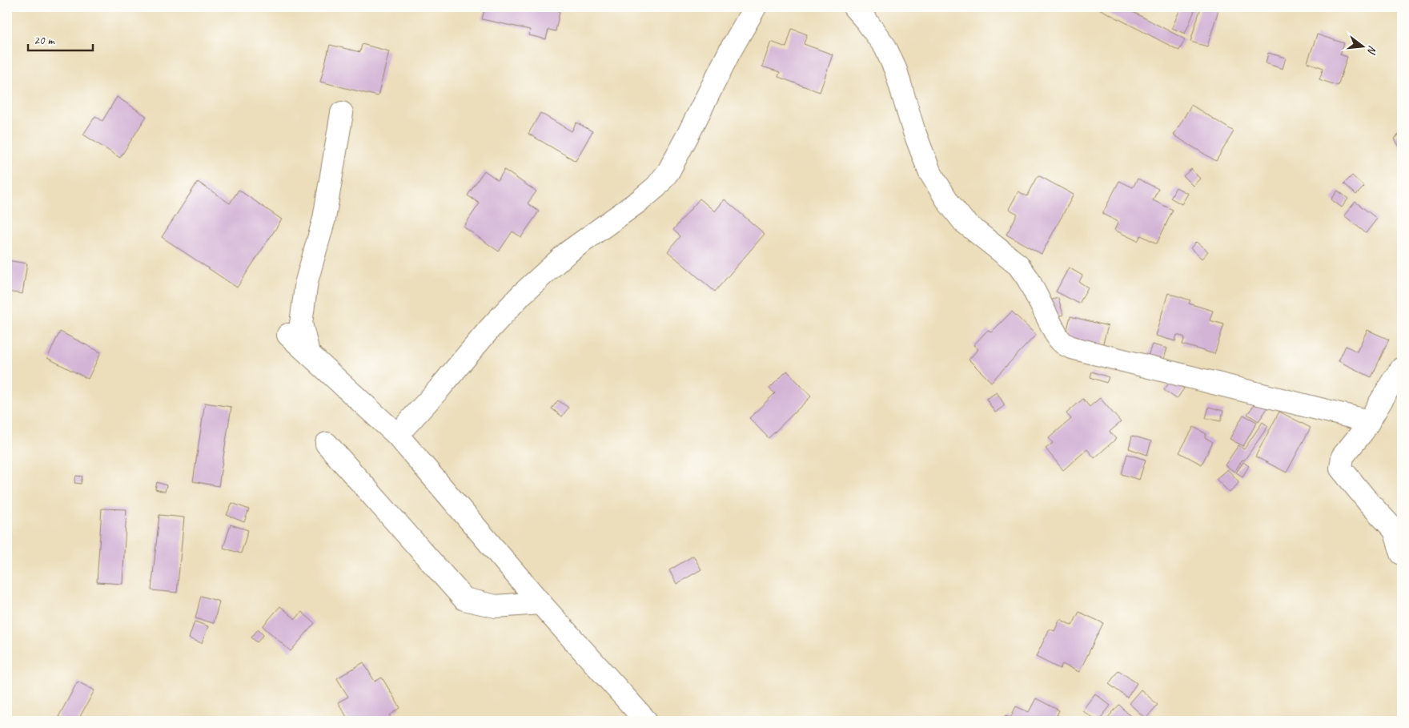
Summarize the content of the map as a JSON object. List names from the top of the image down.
{
  "scale_bar": "20 m",
  "north": "right"
}
